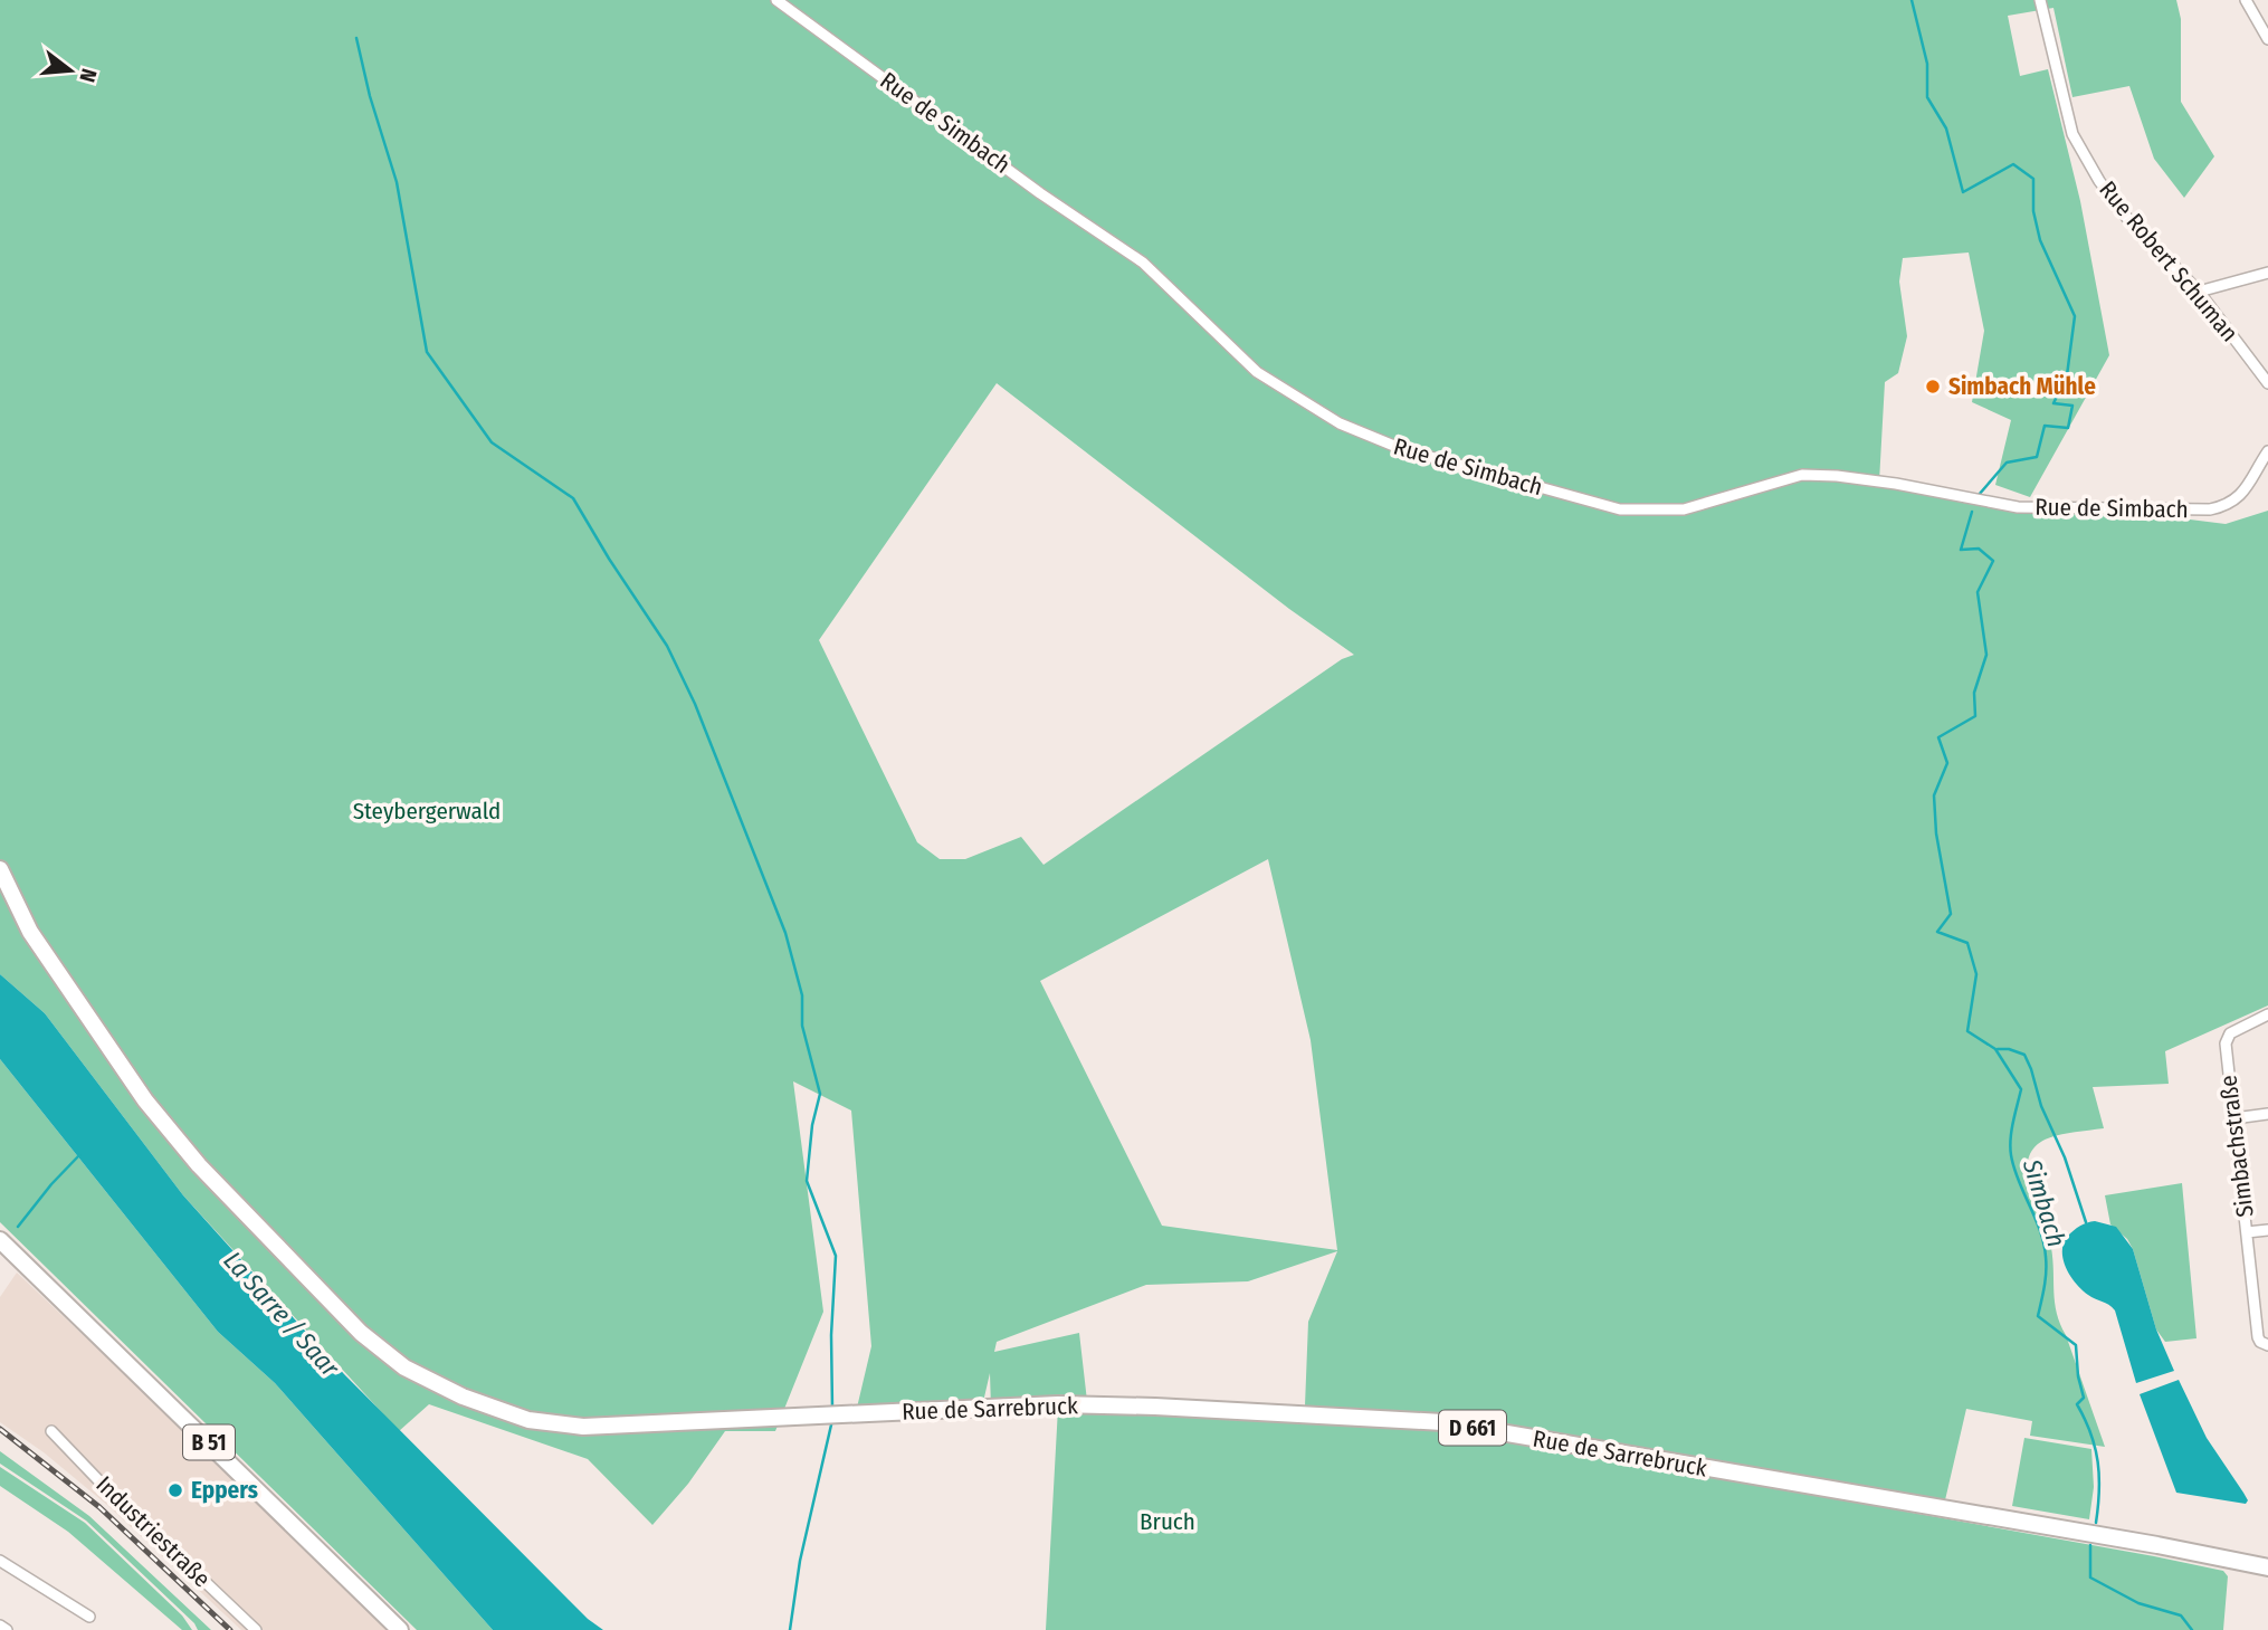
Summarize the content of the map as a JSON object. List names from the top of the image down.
{
  "streets": {
    "main road": ["Rue de Sarrebruck", "D 661", "B 51"],
    "street": [
      "Rue de Simbach",
      "Rue Robert Schuman",
      "Simbachstraße",
      "Industriestraße"
    ]
  },
  "water": ["Simbach", "La Sarre / Saar"],
  "parks": ["Steybergerwald", "Bruch"],
  "places": ["Simbach Mühle", "Eppers"],
  "north": "right"
}
